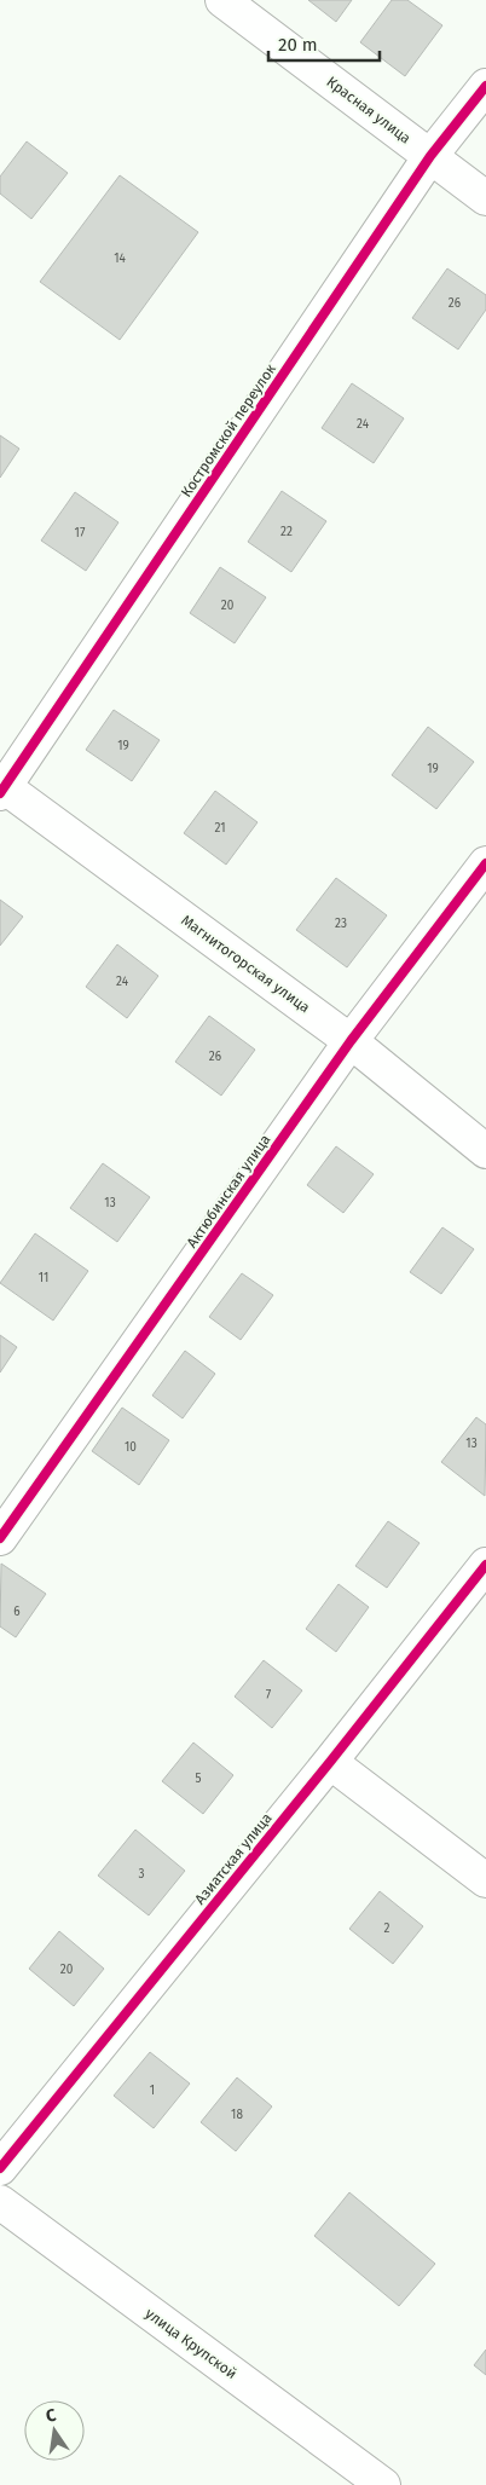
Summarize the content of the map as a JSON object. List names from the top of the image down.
{
  "streets": {
    "street": [
      "Красная улица",
      "Костромской переулок",
      "Магнитогорская улица",
      "Актюбинская улица",
      "Азиатская улица",
      "улица Крупской"
    ]
  },
  "crossings": [
    ["Красная улица", "Костромской переулок"],
    ["Костромской переулок", "Магнитогорская улица"],
    ["Магнитогорская улица", "Актюбинская улица"]
  ],
  "house_numbers": [
    "14",
    "26",
    "24",
    "22",
    "17",
    "20",
    "19",
    "19",
    "21",
    "23",
    "24",
    "26",
    "13",
    "11",
    "13",
    "10",
    "6",
    "7",
    "5",
    "3",
    "2",
    "20",
    "1",
    "18"
  ],
  "scale_bar": "20 m",
  "north": "top"
}
